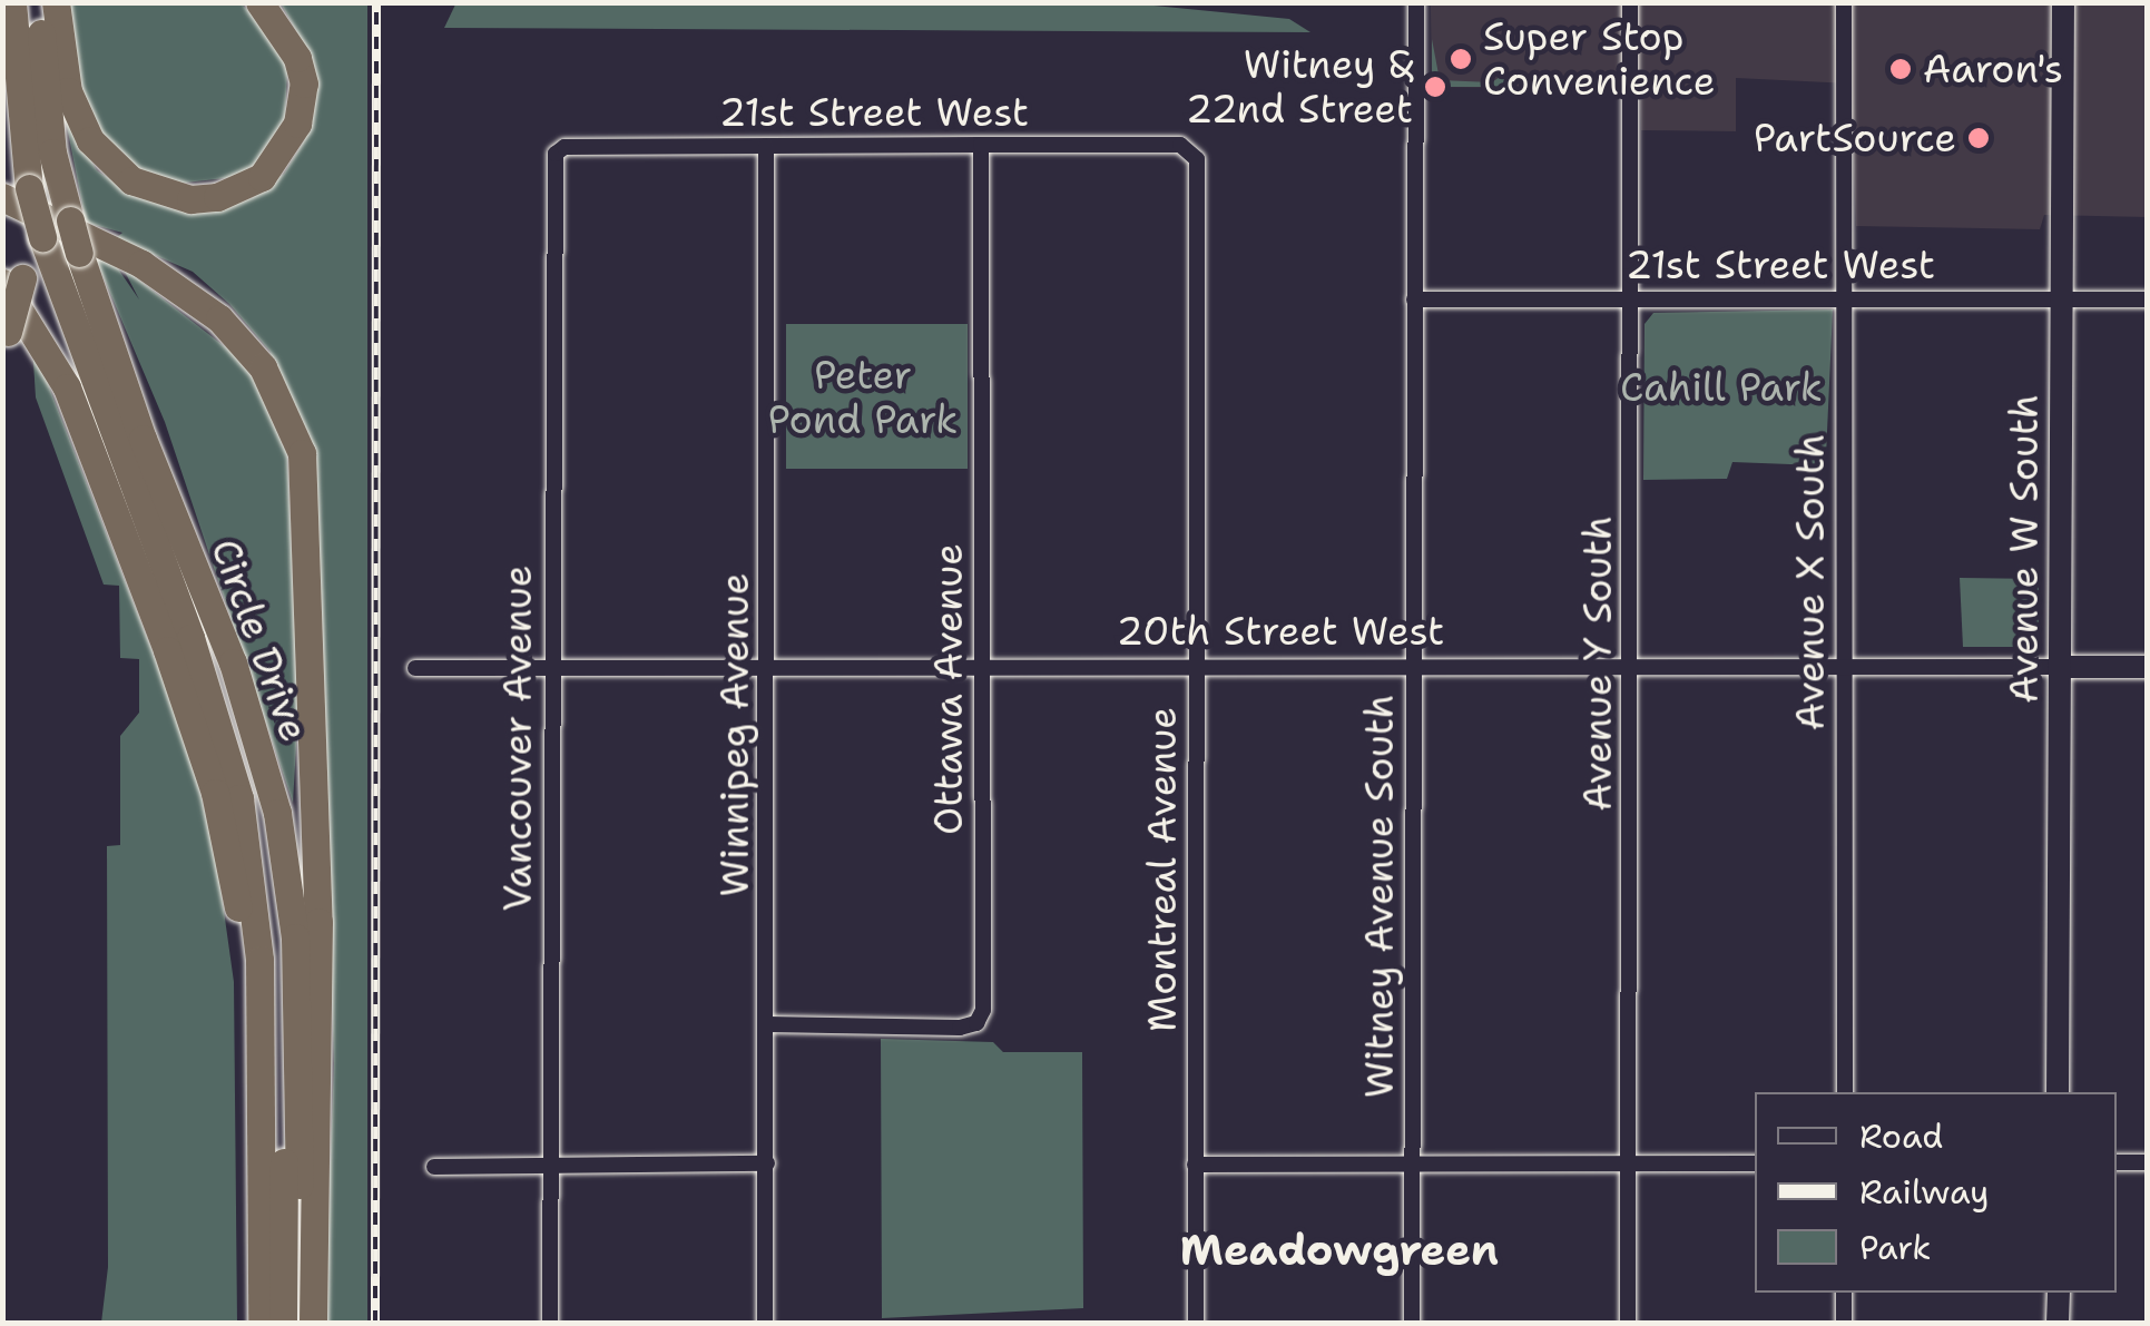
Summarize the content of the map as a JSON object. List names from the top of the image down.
{
  "streets": {
    "highway": ["Circle Drive"],
    "main road": ["Avenue W South", "20th Street West"],
    "street": [
      "21st Street West",
      "Avenue X South",
      "Avenue Y South",
      "Ottawa Avenue",
      "Winnipeg Avenue",
      "Vancouver Avenue",
      "Montreal Avenue",
      "Witney Avenue South"
    ]
  },
  "crossings": [
    ["21st Street West", "Avenue W South"],
    ["21st Street West", "Avenue X South"],
    ["21st Street West", "Avenue Y South"],
    ["21st Street West", "Ottawa Avenue"],
    ["21st Street West", "Winnipeg Avenue"],
    ["21st Street West", "Vancouver Avenue"],
    ["21st Street West", "Montreal Avenue"],
    ["21st Street West", "Witney Avenue South"],
    ["Avenue W South", "20th Street West"],
    ["Avenue X South", "20th Street West"],
    ["20th Street West", "Avenue Y South"],
    ["20th Street West", "Ottawa Avenue"],
    ["20th Street West", "Winnipeg Avenue"],
    ["20th Street West", "Vancouver Avenue"],
    ["20th Street West", "Montreal Avenue"],
    ["20th Street West", "Witney Avenue South"],
    ["Ottawa Avenue", "Winnipeg Avenue"]
  ],
  "districts": ["Meadowgreen"],
  "parks": ["Peter Pond Park", "Cahill Park"],
  "places": [
    "Super Stop Convenience",
    "Aaron's",
    "Witney & 22nd Street",
    "PartSource"
  ],
  "legend": ["Road", "Railway", "Park"]
}
